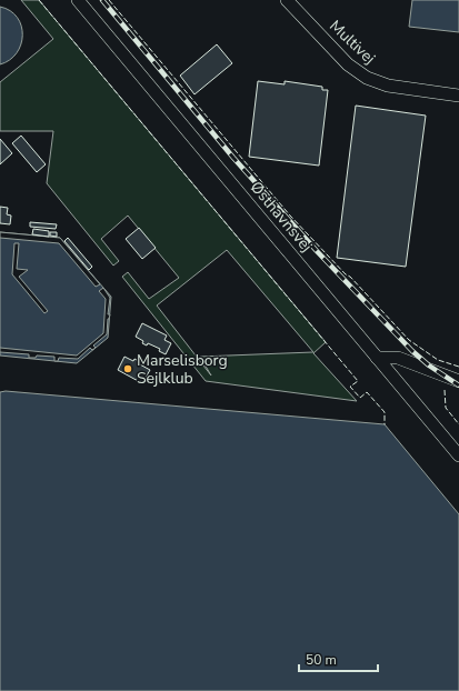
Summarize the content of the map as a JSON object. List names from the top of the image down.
{
  "streets": {
    "street": ["Multivej", "Østhavnsvej"]
  },
  "places": ["Marselisborg Sejlklub"],
  "scale_bar": "50 m"
}
